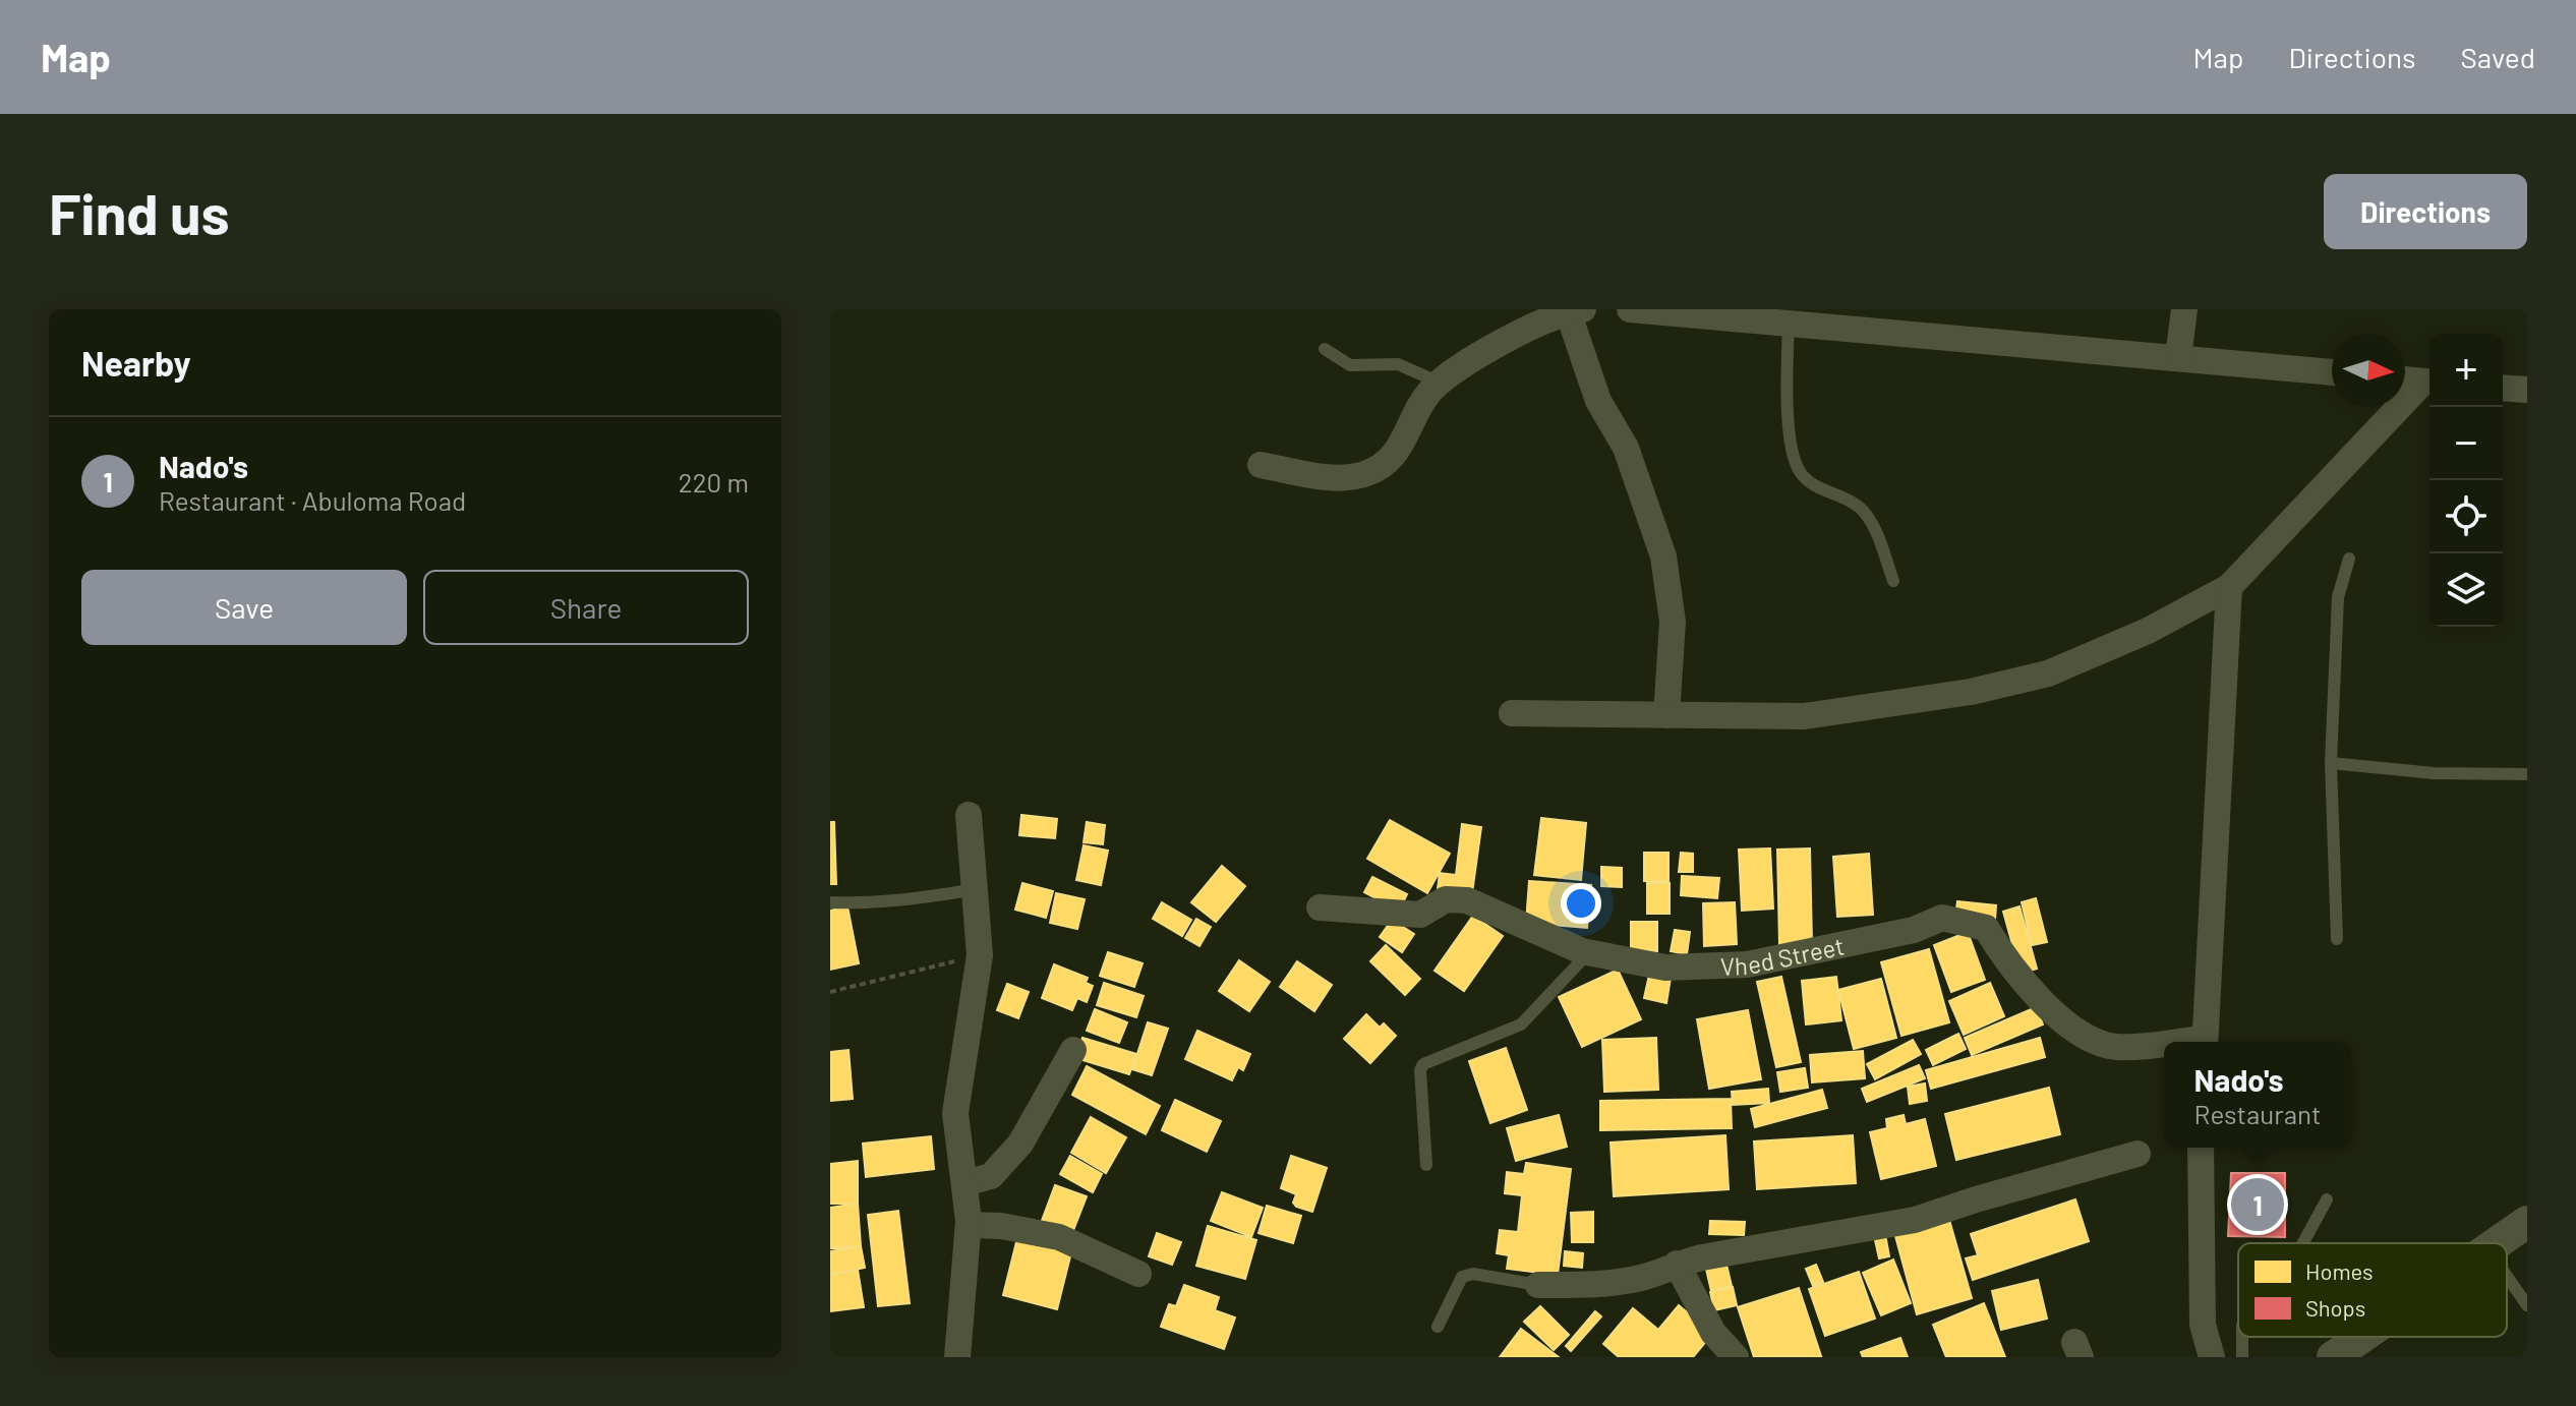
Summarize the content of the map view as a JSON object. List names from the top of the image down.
{
  "streets": {
    "street": ["Vhed Street"]
  },
  "legend": ["Homes", "Shops"],
  "north": "right",
  "page": {
    "header": "Map",
    "nav": ["Map", "Directions", "Saved"],
    "buttons": [
      "Directions",
      ["Save", "Share"]
    ],
    "title": "Find us",
    "heading": "Nearby",
    "map_buttons": ["+", "−"],
    "list": [
      {
        "mark": "1",
        "name": "Nado's",
        "note": "Restaurant · Abuloma Road",
        "value": "220 m"
      }
    ],
    "popup": ["Nado's", "Restaurant"],
    "pins": "1"
  }
}
